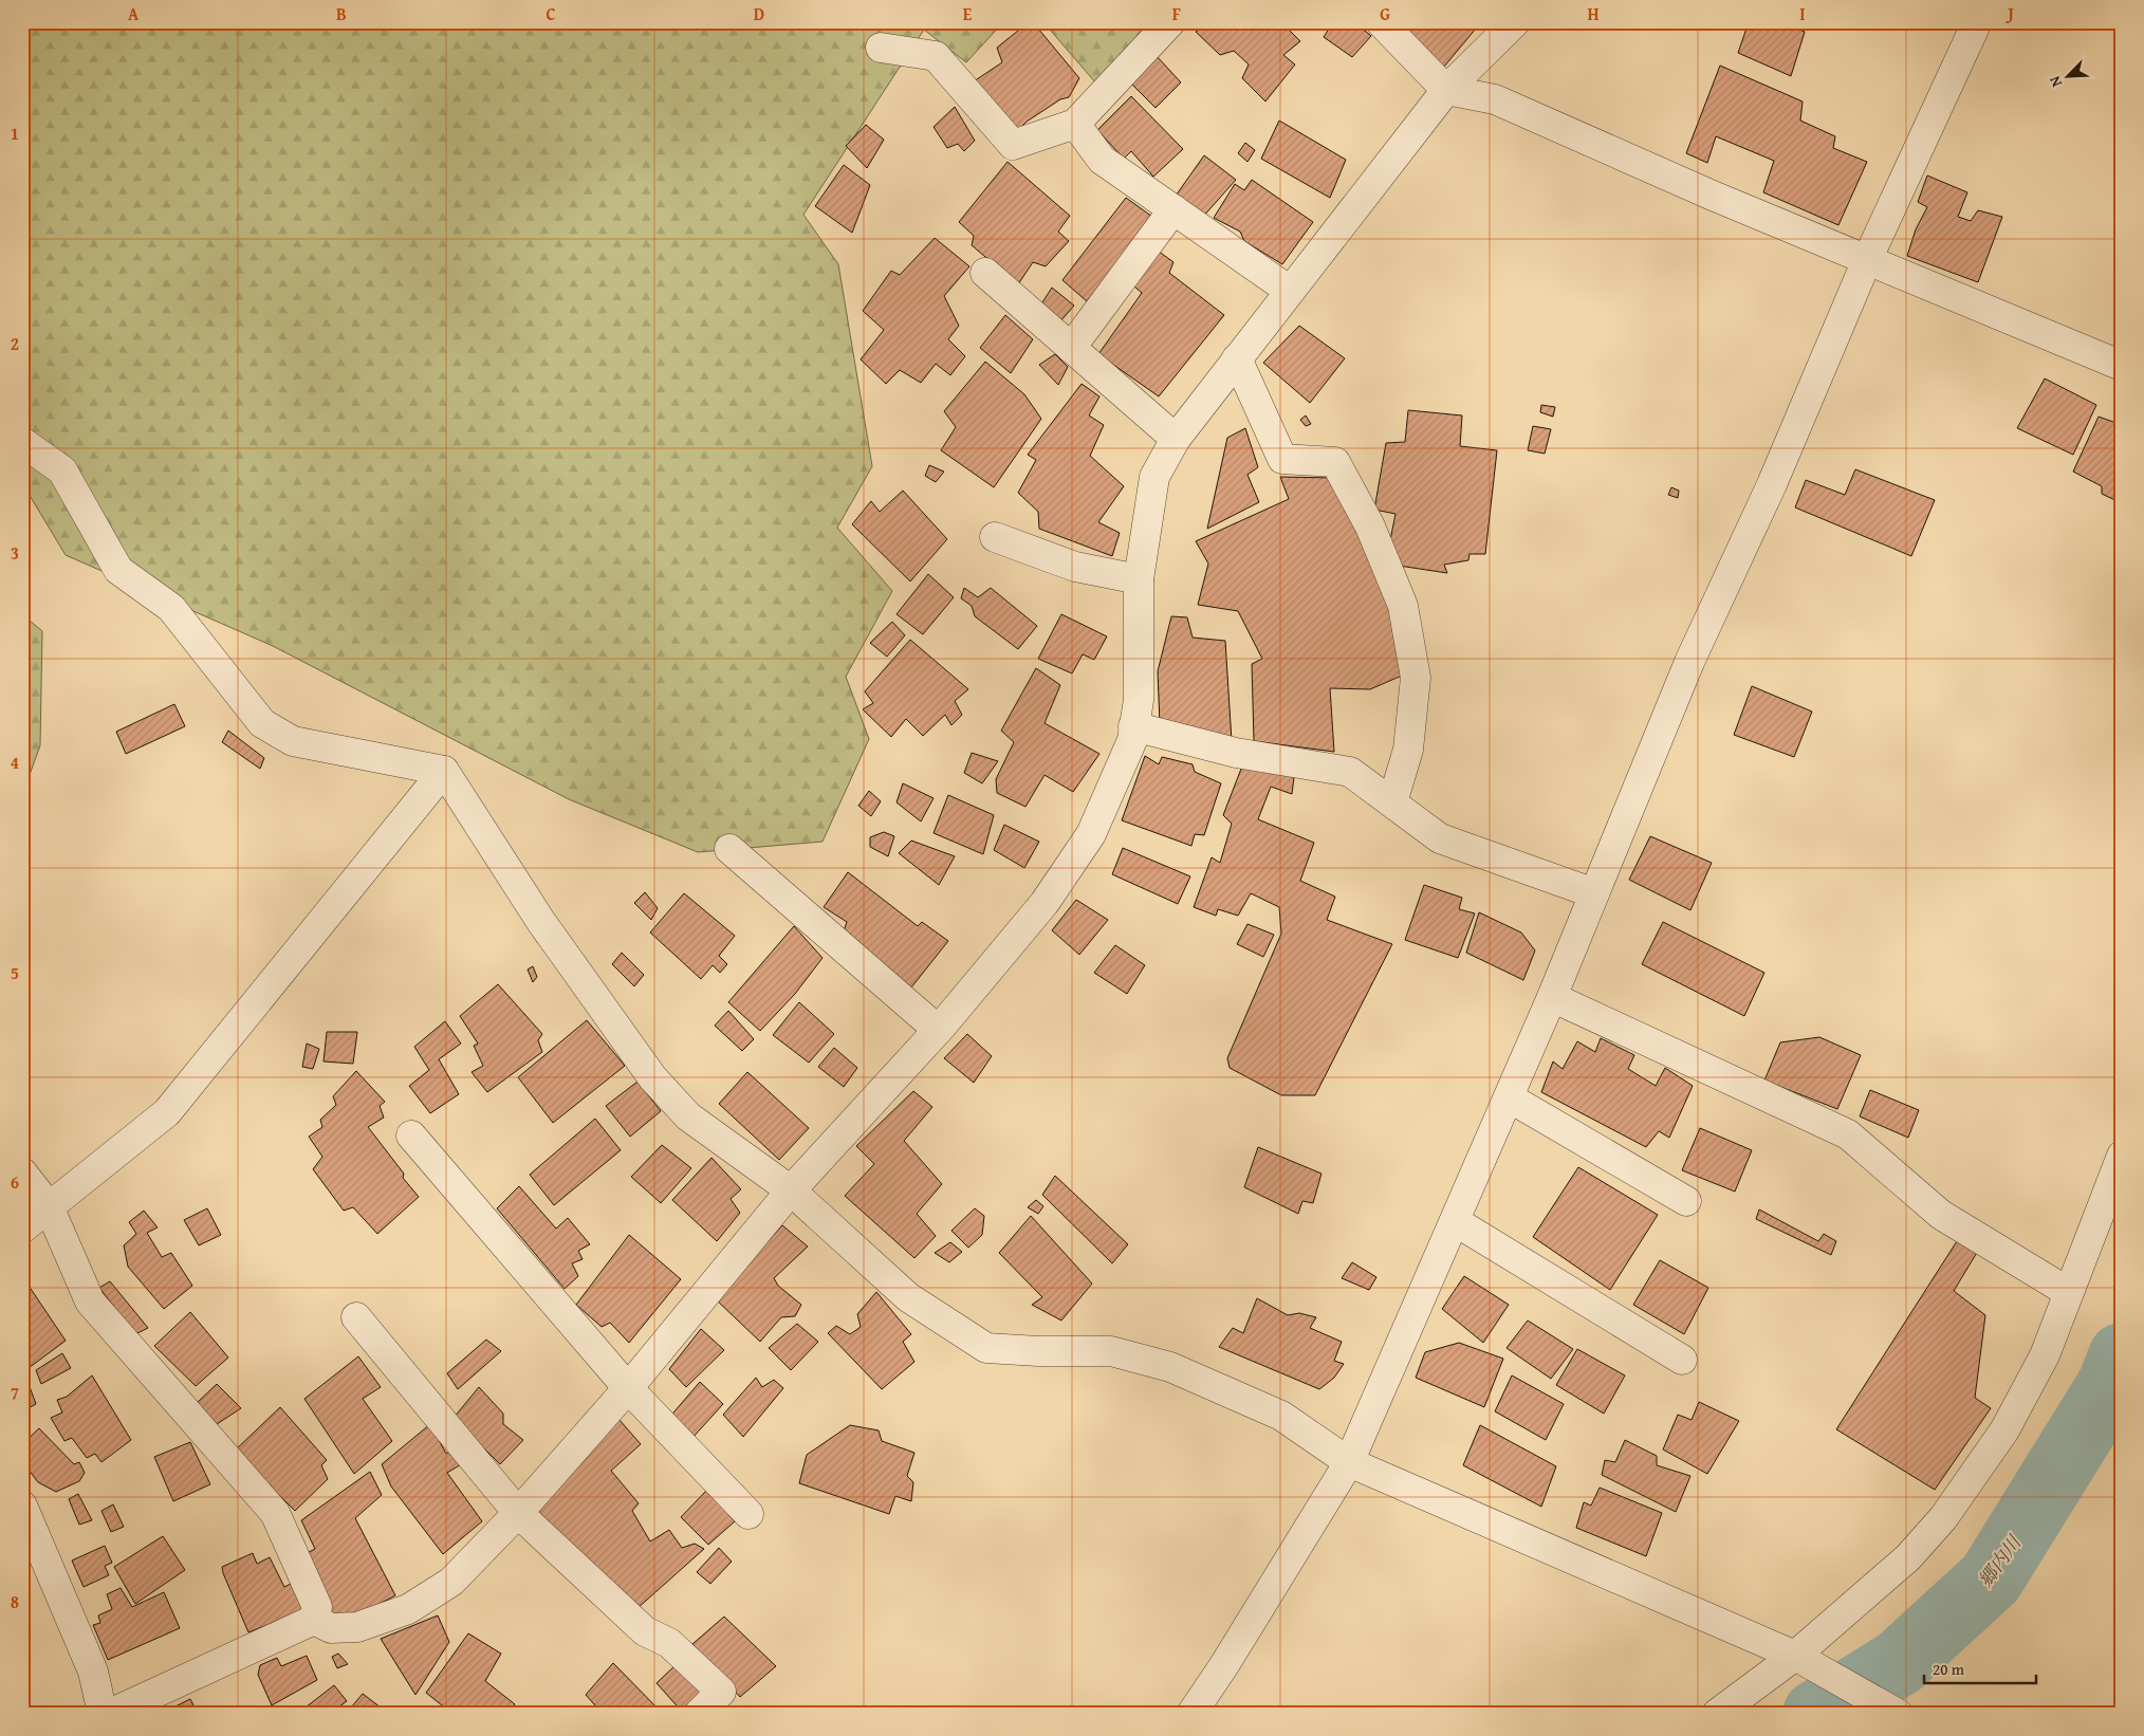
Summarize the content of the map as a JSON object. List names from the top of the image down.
{
  "water": ["郷内川"],
  "scale_bar": "20 m",
  "north": "bottom left",
  "grid": {
    "columns": [
      "A",
      "B",
      "C",
      "D",
      "E",
      "F",
      "G",
      "H",
      "I",
      "J"
    ],
    "rows": [
      "1",
      "2",
      "3",
      "4",
      "5",
      "6",
      "7",
      "8"
    ]
  }
}
